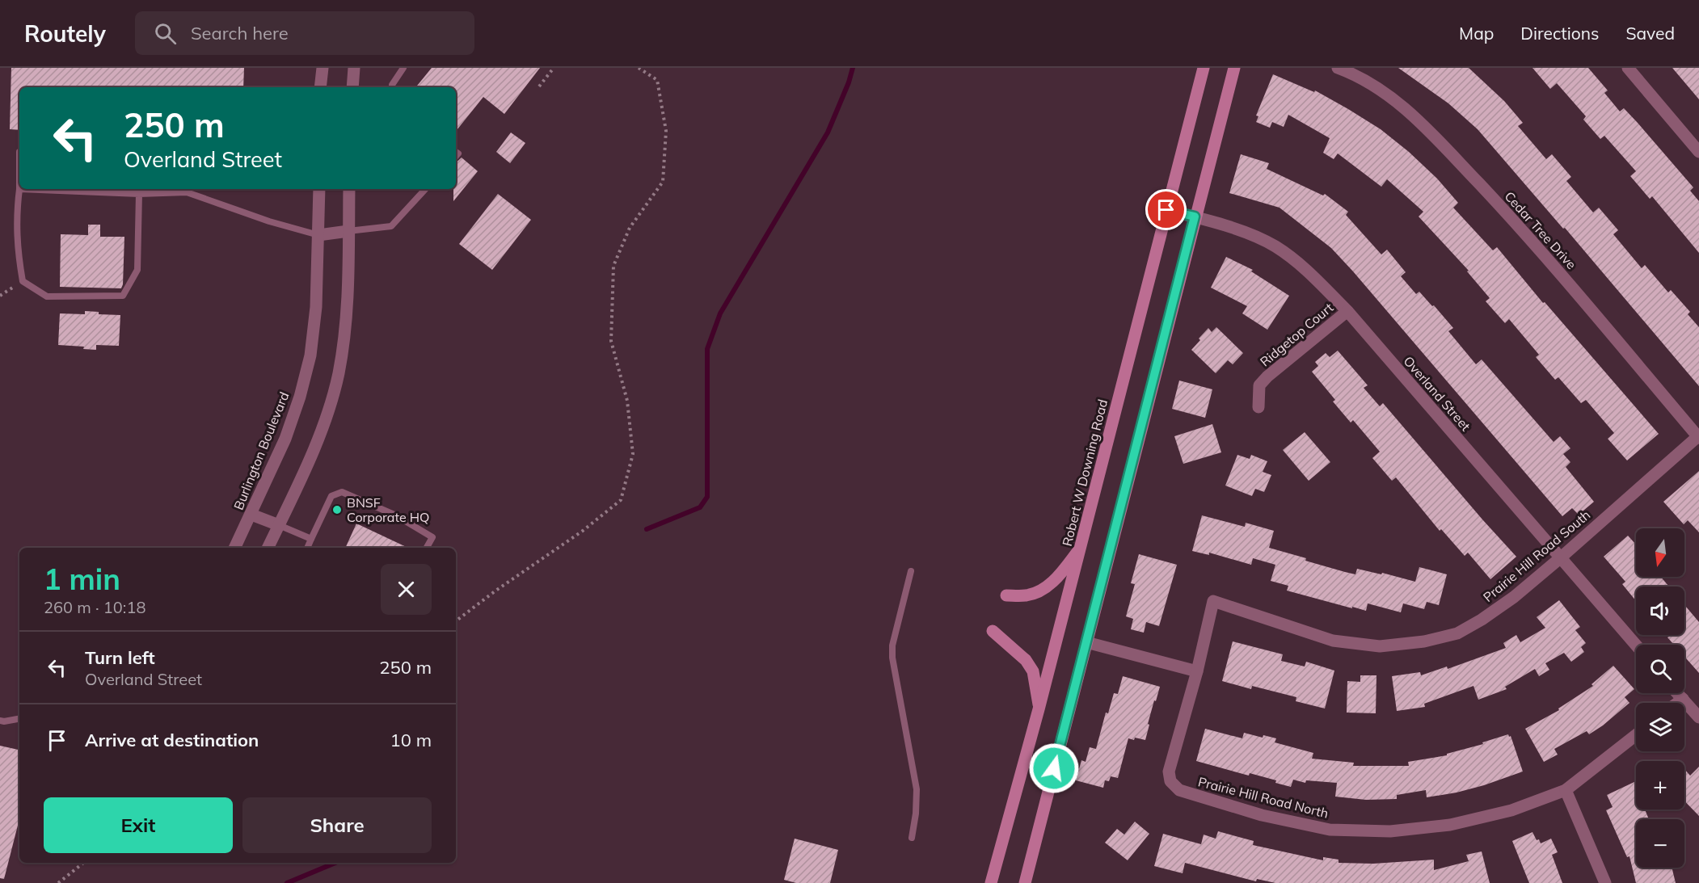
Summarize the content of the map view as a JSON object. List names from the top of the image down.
{
  "streets": {
    "main road": ["Robert W Downing Road"],
    "street": [
      "Cedar Tree Drive",
      "Ridgetop Court",
      "Overland Street",
      "Burlington Boulevard",
      "Prairie Hill Road South",
      "Prairie Hill Road North"
    ]
  },
  "crossings": [
    ["Cedar Tree Drive", "Prairie Hill Road South"],
    ["Ridgetop Court", "Overland Street"],
    ["Overland Street", "Robert W Downing Road"],
    ["Overland Street", "Prairie Hill Road South"],
    ["Prairie Hill Road South", "Prairie Hill Road North"]
  ],
  "places": ["BNSF Corporate HQ"],
  "north": "bottom",
  "page": {
    "header": "Routely",
    "search": "Search here",
    "nav": ["Map", "Directions", "Saved"],
    "turn": ["250 m", "Overland Street"],
    "map_buttons": ["+", "−"],
    "heading": ["1 min", "260 m · 10:18"],
    "list": [
      {
        "name": "Turn left",
        "note": "Overland Street",
        "value": "250 m"
      },
      {
        "name": "Arrive at destination",
        "value": "10 m"
      }
    ],
    "buttons": ["Exit", "Share"]
  }
}
